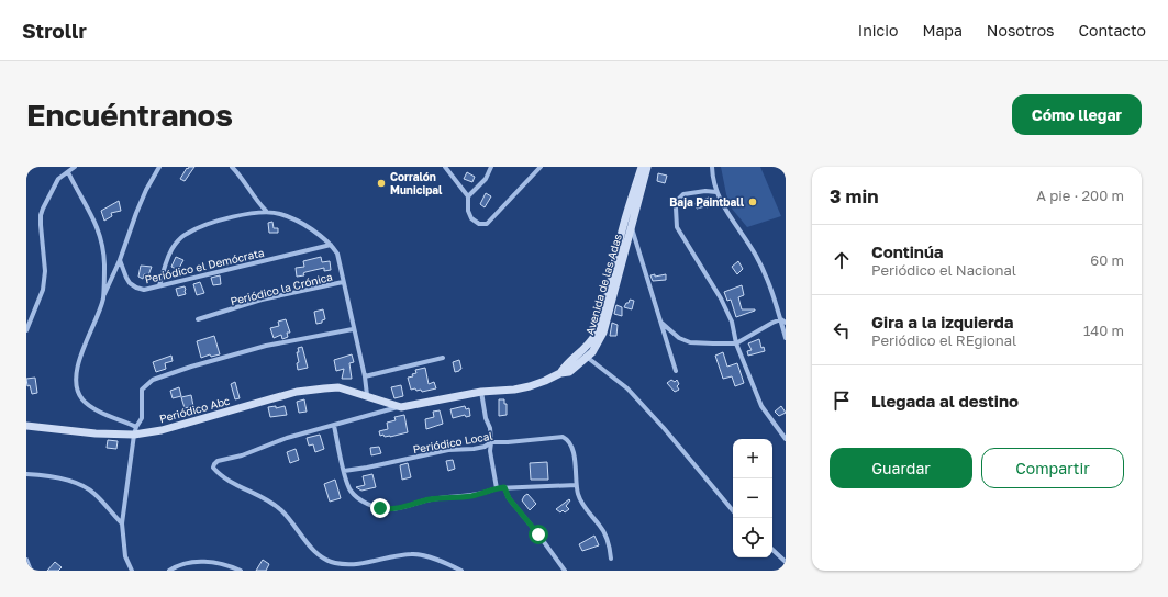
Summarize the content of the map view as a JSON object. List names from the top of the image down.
{
  "streets": {
    "street": [
      "Periódico el Demócrata",
      "Avenida de las Adas",
      "Periódico la Crónica",
      "Periódico Abc",
      "Periódico Local"
    ]
  },
  "places": ["Corralón Municipal", "Baja Paintball"],
  "page": {
    "header": "Strollr",
    "nav": [
      "Inicio",
      "Mapa",
      "Nosotros",
      "Contacto"
    ],
    "buttons": [
      "Cómo llegar",
      ["Guardar", "Compartir"]
    ],
    "title": "Encuéntranos",
    "heading": ["3 min", "A pie · 200 m"],
    "list": [
      ["Continúa", "Periódico el Nacional", "60 m"],
      ["Gira a la izquierda", "Periódico el REgional", "140 m"],
      "Llegada al destino"
    ],
    "map_buttons": ["+", "−"]
  }
}
